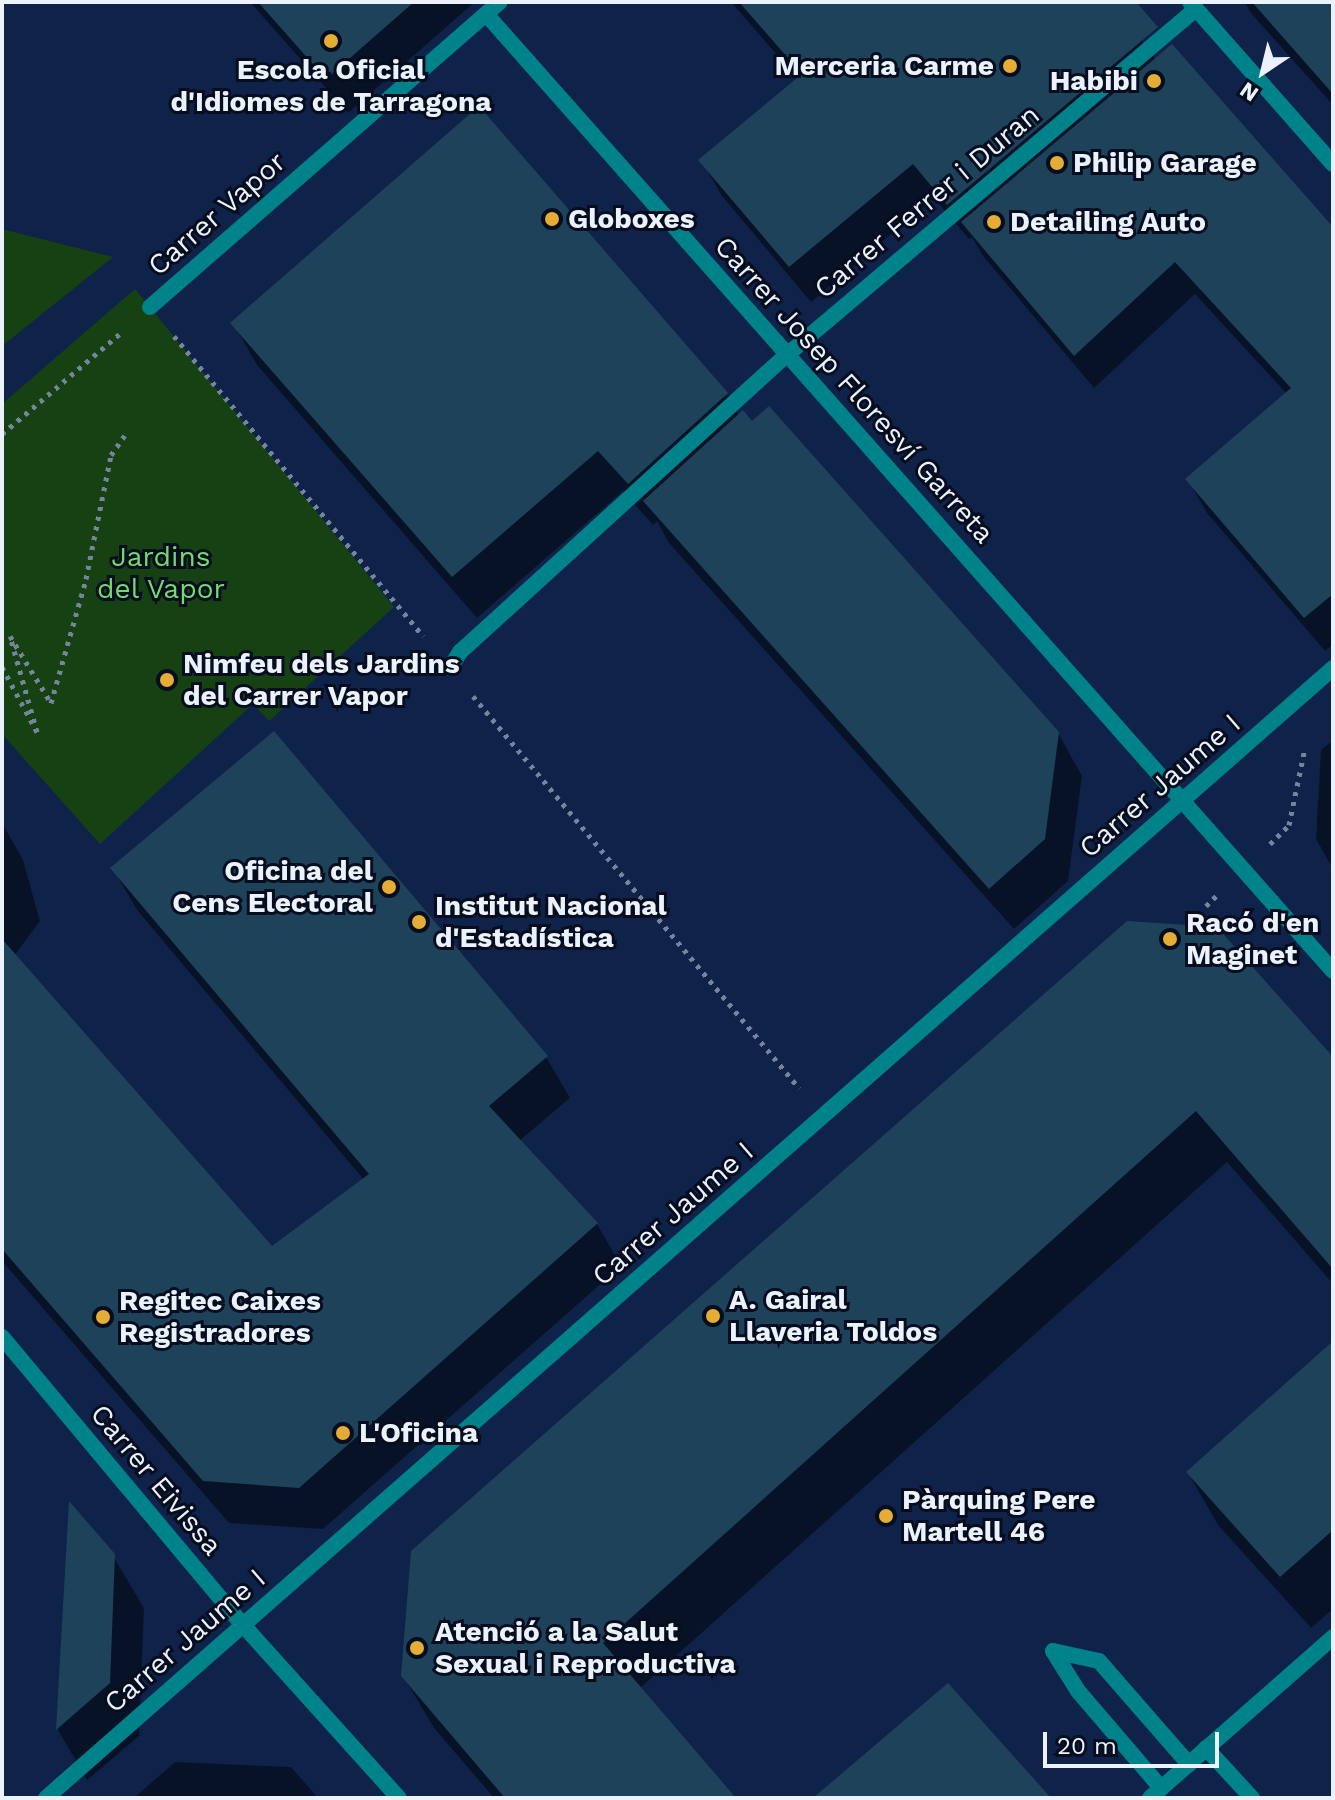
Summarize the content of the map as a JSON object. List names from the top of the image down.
{
  "streets": {
    "street": [
      "Carrer Ferrer i Duran",
      "Carrer Vapor",
      "Carrer Josep Floresví Garreta",
      "Carrer Jaume I",
      "Carrer Eivissa"
    ]
  },
  "crossings": [
    ["Carrer Ferrer i Duran", "Carrer Josep Floresví Garreta"],
    ["Carrer Vapor", "Carrer Josep Floresví Garreta"],
    ["Carrer Josep Floresví Garreta", "Carrer Jaume I"],
    ["Carrer Jaume I", "Carrer Eivissa"]
  ],
  "parks": ["Jardins del Vapor"],
  "places": [
    "Escola Oficial d'Idiomes de Tarragona",
    "Merceria Carme",
    "Habibi",
    "Philip Garage",
    "Globoxes",
    "Detailing Auto",
    "Nimfeu dels Jardins del Carrer Vapor",
    "Oficina del Cens Electoral",
    "Institut Nacional d'Estadística",
    "Racó d'en Maginet",
    "A. Gairal Llaveria Toldos",
    "Regitec Caixes Registradores",
    "L'Oficina",
    "Pàrquing Pere Martell 46",
    "Atenció a la Salut Sexual i Reproductiva"
  ],
  "scale_bar": "20 m",
  "north": "bottom left"
}
